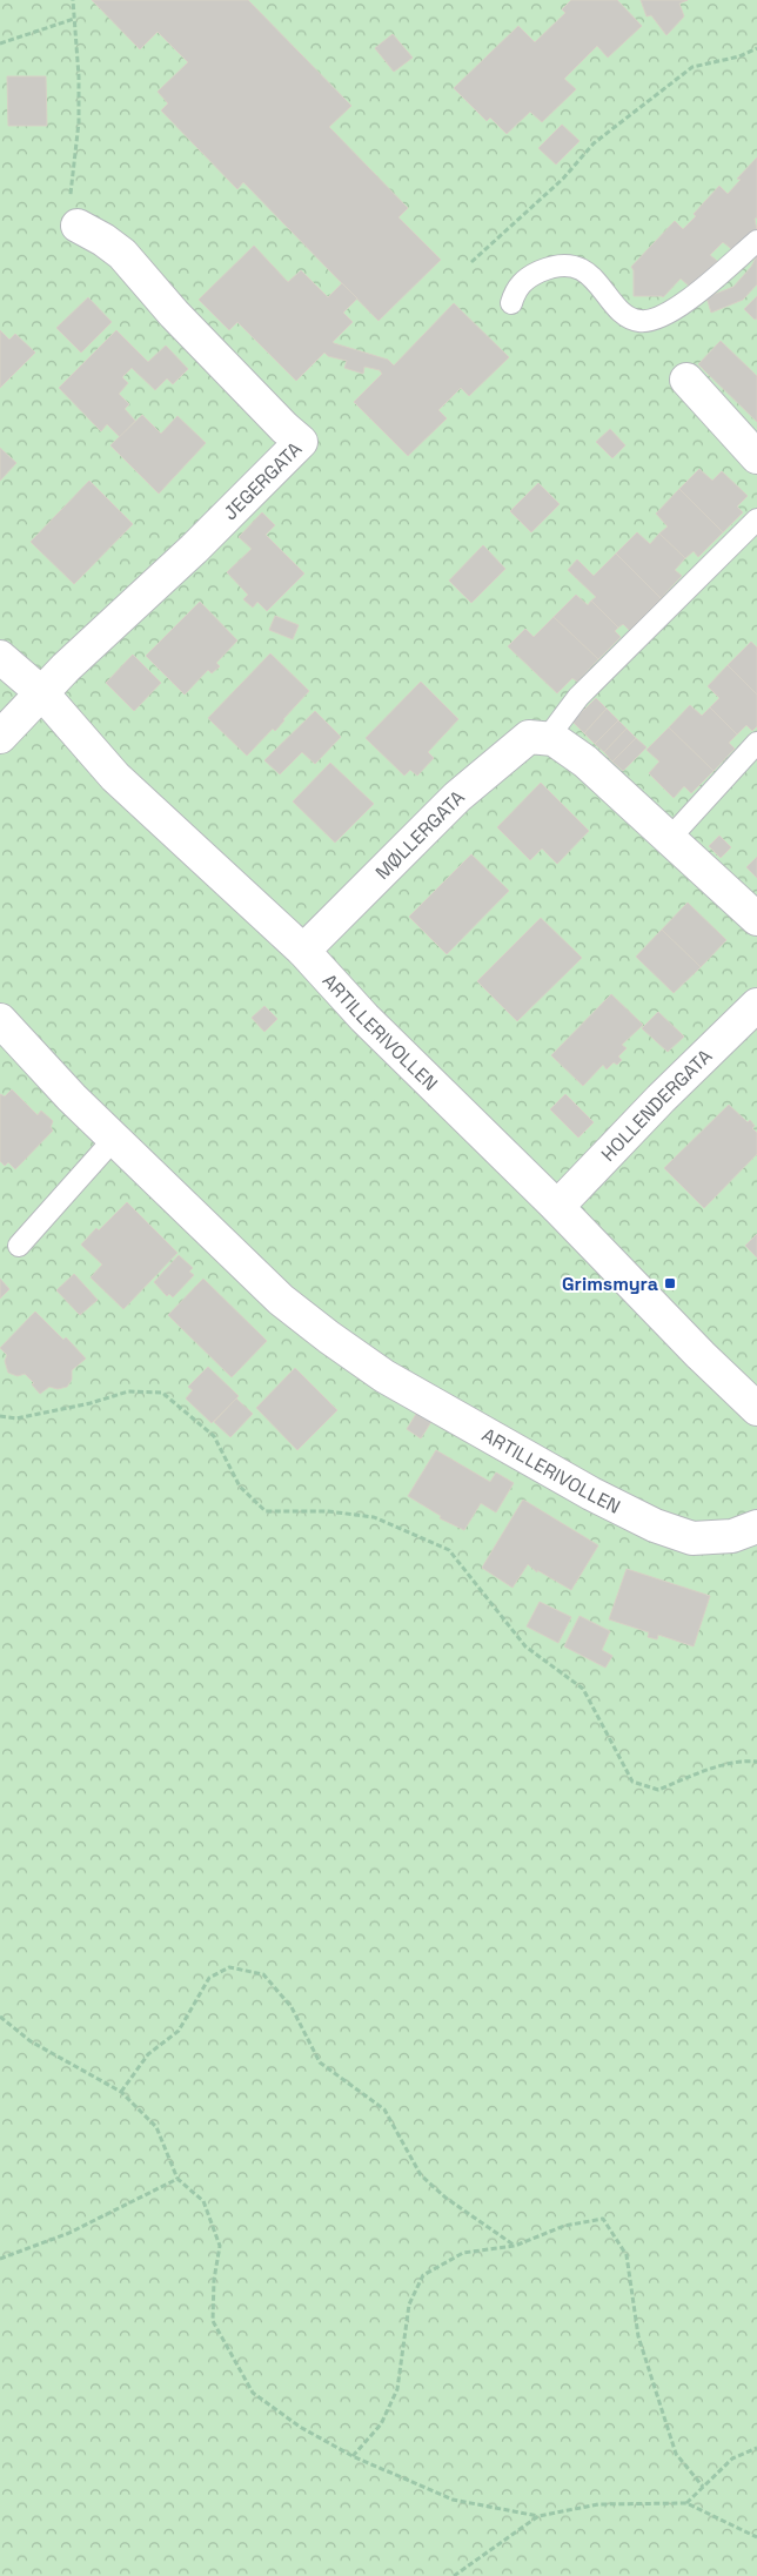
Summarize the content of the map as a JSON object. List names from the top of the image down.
{
  "streets": {
    "street": [
      "JEGERGATA",
      "MØLLERGATA",
      "ARTILLERIVOLLEN",
      "HOLLENDERGATA"
    ]
  },
  "crossings": [
    ["JEGERGATA", "ARTILLERIVOLLEN"],
    ["MØLLERGATA", "ARTILLERIVOLLEN"],
    ["ARTILLERIVOLLEN", "HOLLENDERGATA"]
  ],
  "places": {
    "transit": ["Grimsmyra"]
  }
}
